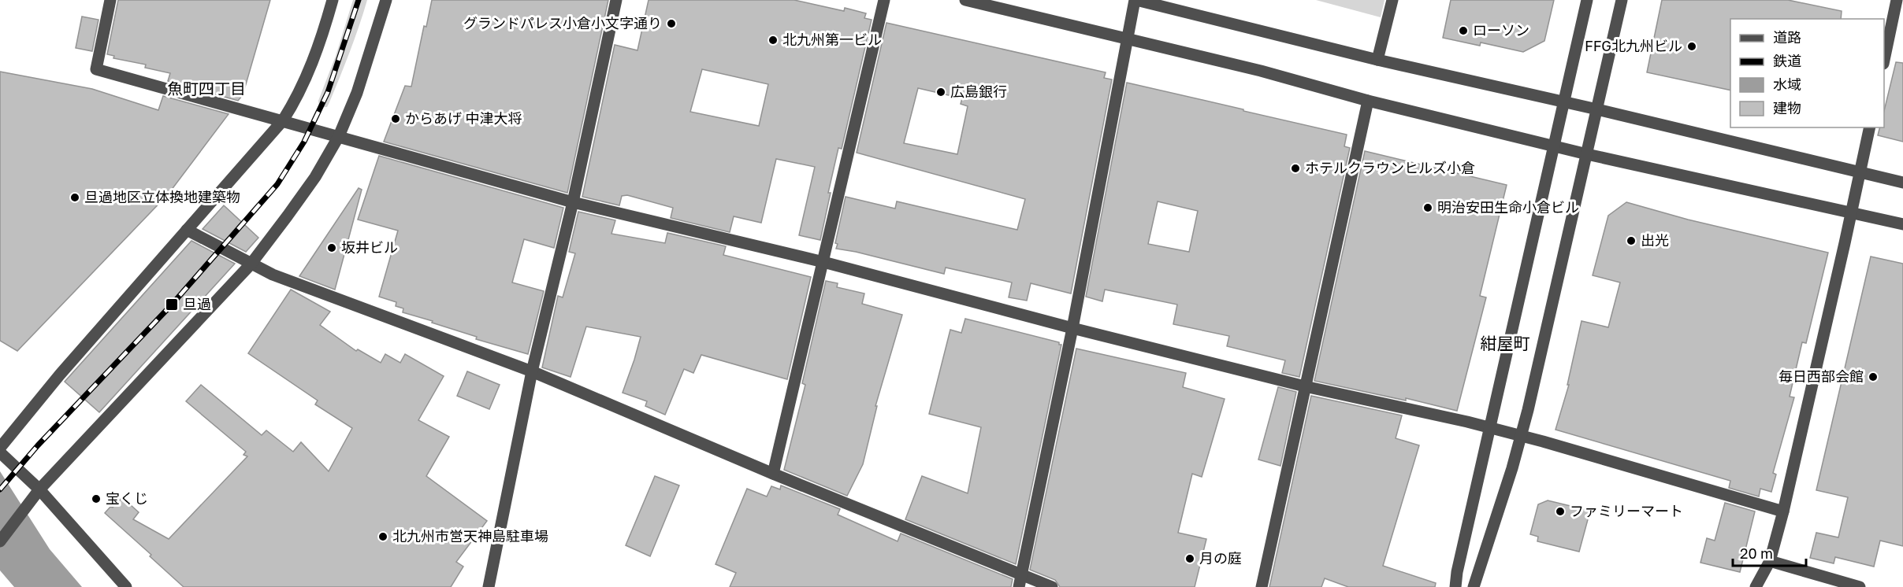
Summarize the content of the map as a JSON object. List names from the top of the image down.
{
  "districts": ["魚町四丁目", "紺屋町"],
  "places": {
    "other": [
      "グランドパレス小倉小文字通り",
      "ローソン",
      "北九州第一ビル",
      "FFG北九州ビル",
      "広島銀行",
      "からあげ 中津大将",
      "ホテルクラウンヒルズ小倉",
      "旦過地区立体換地建築物",
      "明治安田生命小倉ビル",
      "出光",
      "坂井ビル",
      "毎日西部会館",
      "宝くじ",
      "ファミリーマート",
      "北九州市営天神島駐車場",
      "月の庭"
    ],
    "transit": ["旦過"]
  },
  "legend": [
    "道路",
    "鉄道",
    "水域",
    "建物"
  ],
  "scale_bar": "20 m"
}
